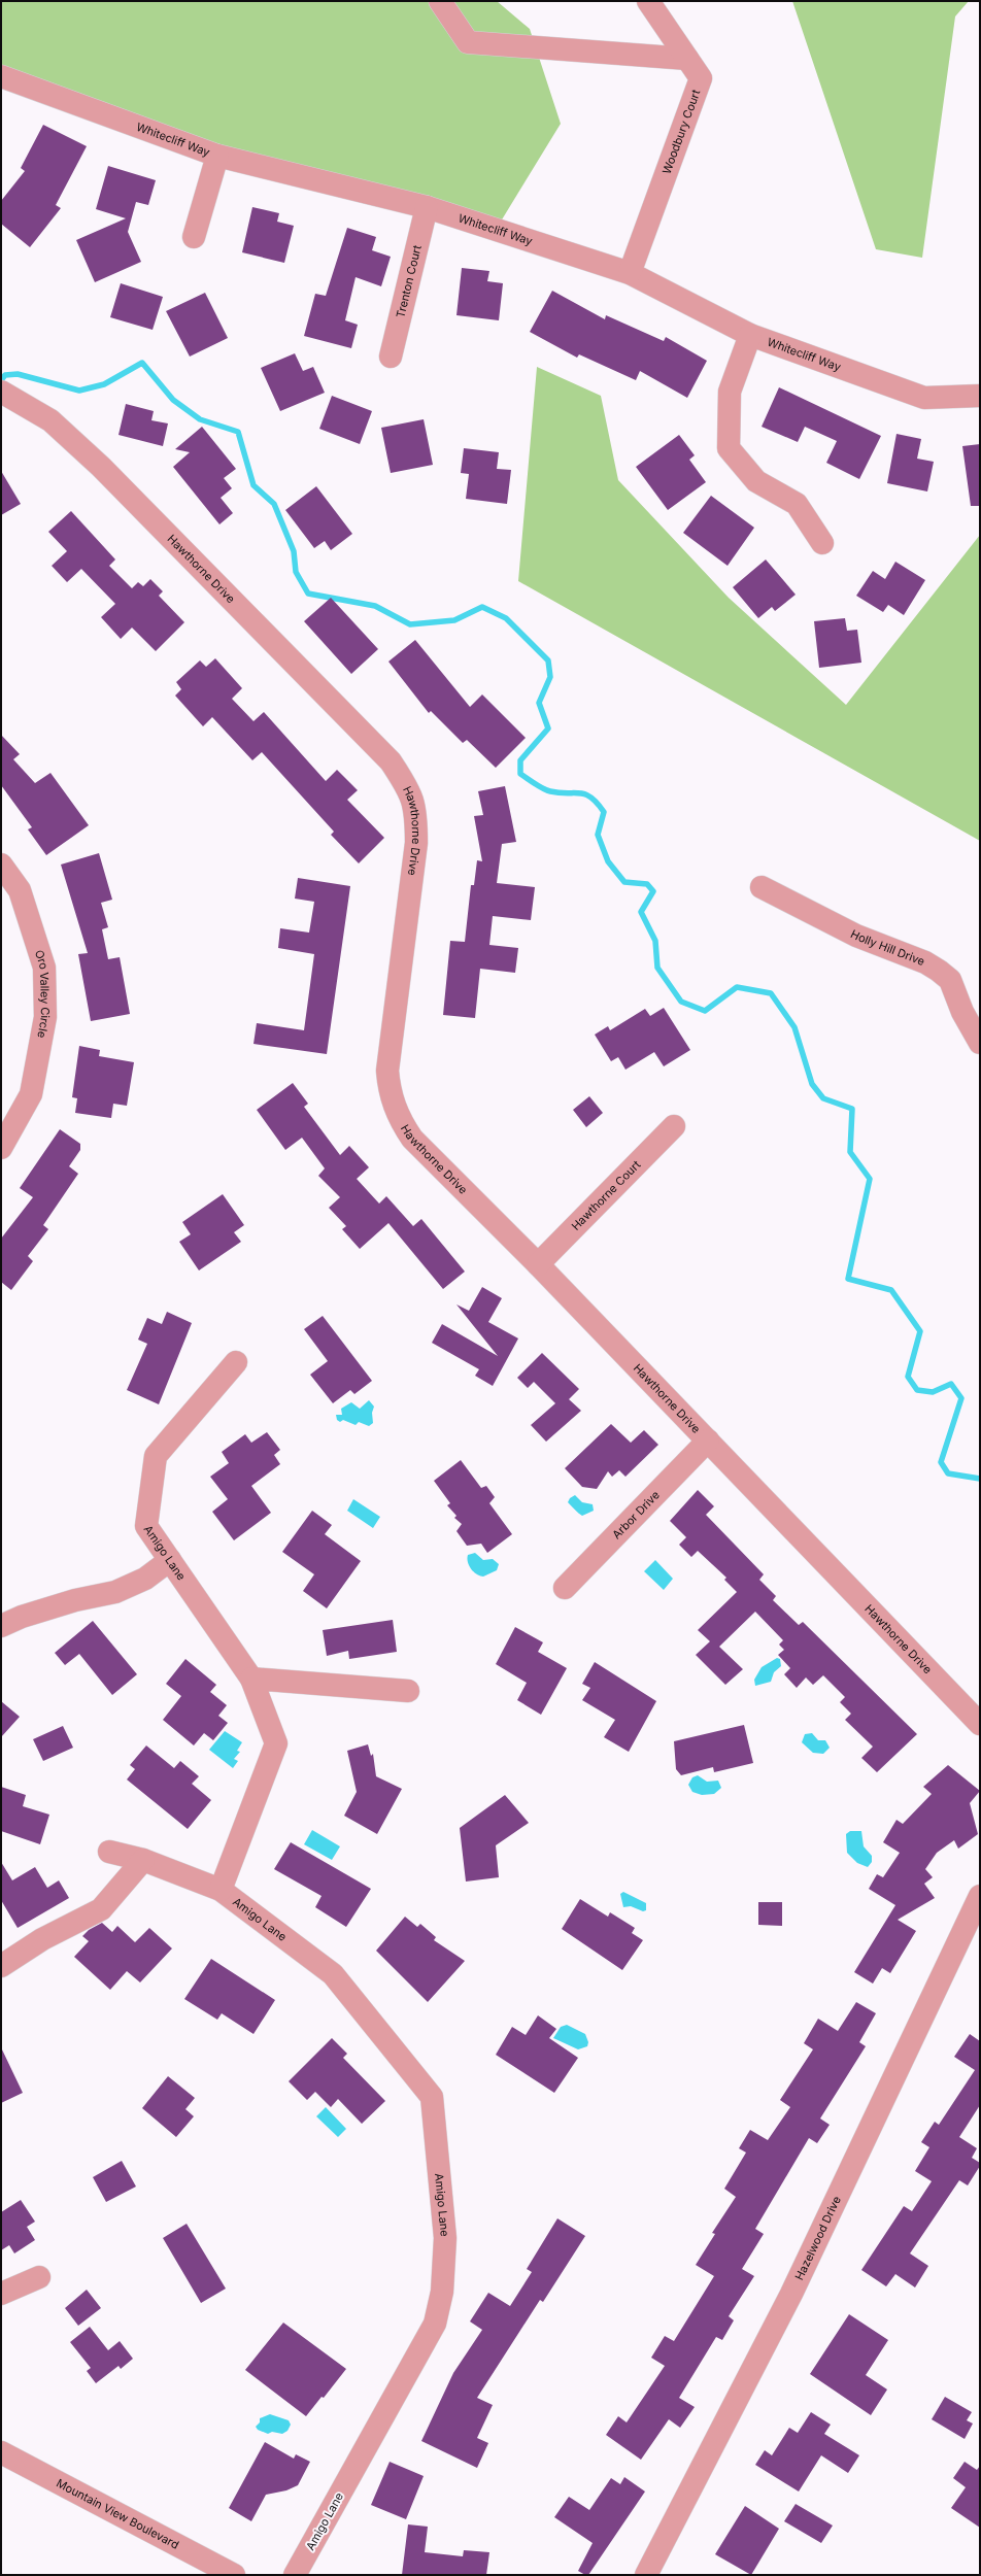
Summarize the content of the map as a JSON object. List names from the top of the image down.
{
  "streets": {
    "street": [
      "Woodbury Court",
      "Whitecliff Way",
      "Trenton Court",
      "Hawthorne Drive",
      "Holly Hill Drive",
      "Oro Valley Circle",
      "Hawthorne Court",
      "Arbor Drive",
      "Amigo Lane",
      "Hazelwood Drive",
      "Mountain View Boulevard"
    ]
  },
  "crossings": [
    ["Woodbury Court", "Whitecliff Way"],
    ["Whitecliff Way", "Trenton Court"],
    ["Hawthorne Drive", "Hawthorne Court"],
    ["Hawthorne Drive", "Arbor Drive"]
  ]
}
